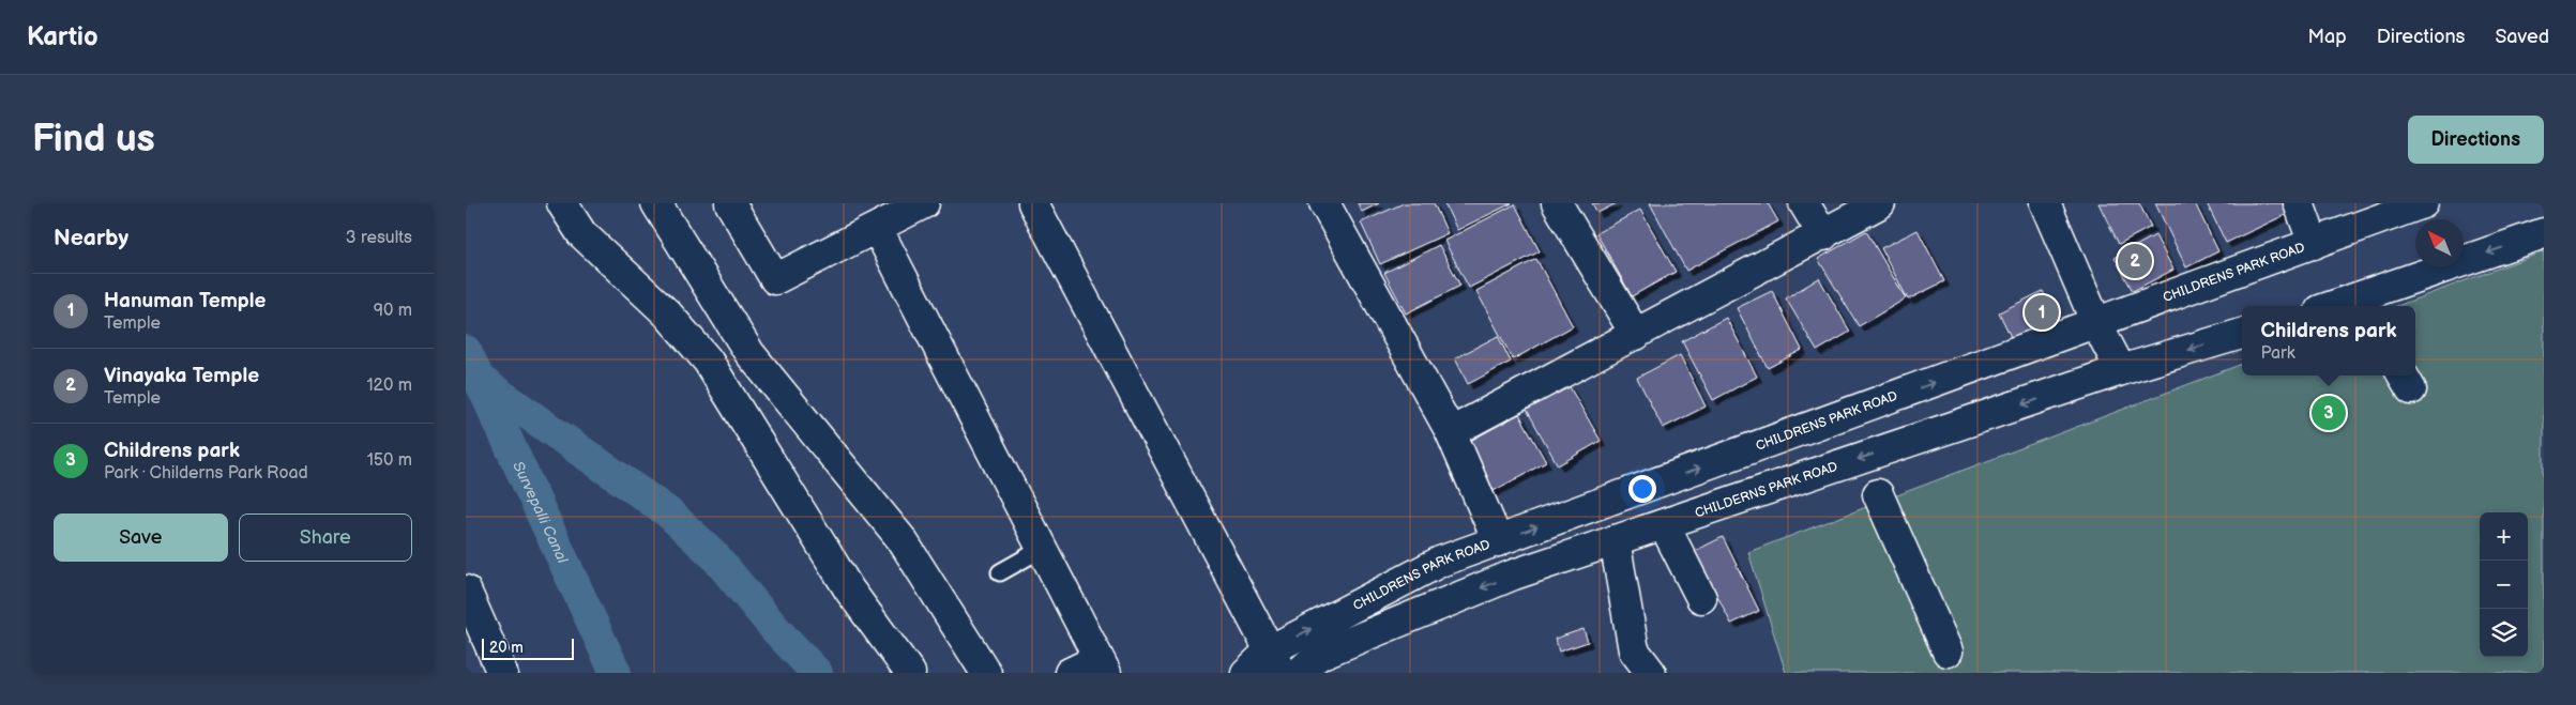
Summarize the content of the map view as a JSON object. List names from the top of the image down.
{
  "streets": {
    "street": ["CHILDRENS PARK ROAD", "CHILDERNS PARK ROAD"]
  },
  "water": ["Survepalli Canal"],
  "scale_bar": "20 m",
  "north": "top left",
  "page": {
    "header": "Kartio",
    "nav": ["Map", "Directions", "Saved"],
    "buttons": [
      "Directions",
      ["Save", "Share"]
    ],
    "title": "Find us",
    "heading": ["Nearby", "3 results"],
    "pins": ["2", "1", "3"],
    "list": [
      {
        "mark": "1",
        "name": "Hanuman Temple",
        "note": "Temple",
        "value": "90 m"
      },
      {
        "mark": "2",
        "name": "Vinayaka Temple",
        "note": "Temple",
        "value": "120 m"
      },
      {
        "mark": "3",
        "name": "Childrens park",
        "note": "Park · Childerns Park Road",
        "value": "150 m"
      }
    ],
    "popup": ["Childrens park", "Park"],
    "map_buttons": ["+", "−"],
    "scale": "20 m"
  }
}
